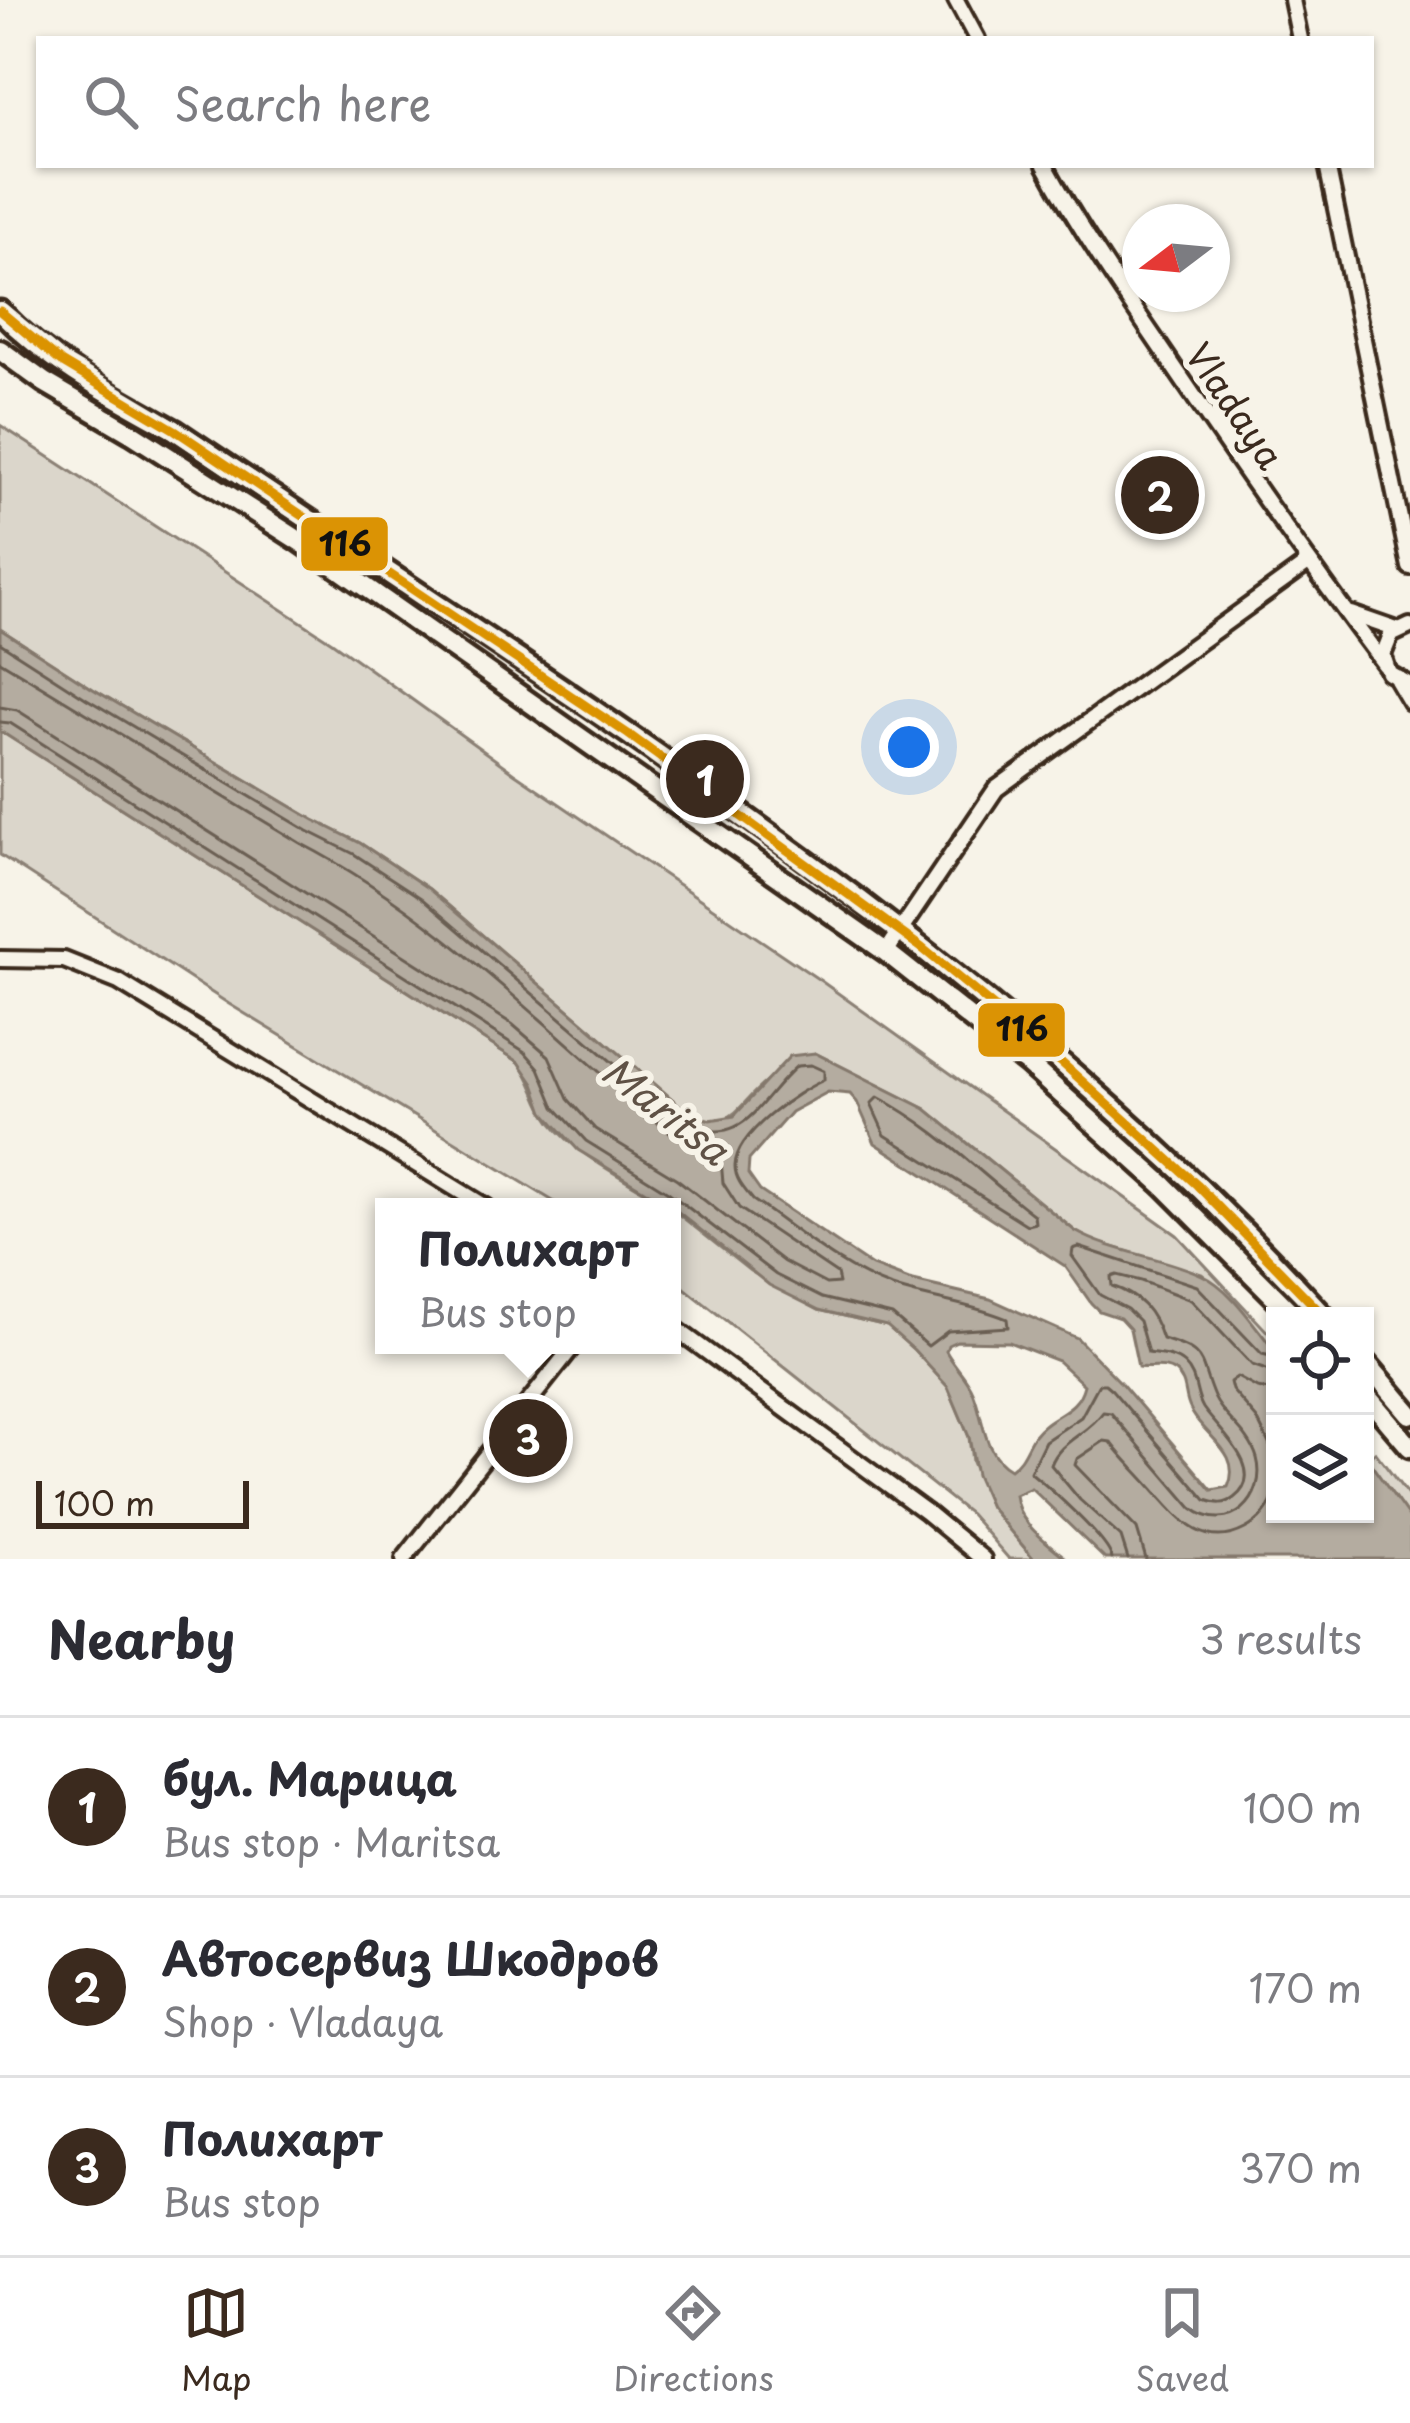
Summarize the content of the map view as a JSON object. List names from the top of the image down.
{
  "streets": {
    "street": ["Vladaya"]
  },
  "water": ["Maritsa"],
  "lines": ["transit line 116"],
  "scale_bar": "100 m",
  "north": "left",
  "page": {
    "search": "Search here",
    "pins": ["2", "1", "3"],
    "popup": ["Полихарт", "Bus stop"],
    "scale": "100 m",
    "heading": ["Nearby", "3 results"],
    "list": [
      {
        "mark": "1",
        "name": "бул. Марица",
        "note": "Bus stop · Maritsa",
        "value": "100 m"
      },
      {
        "mark": "2",
        "name": "Автосервиз Шкодров",
        "note": "Shop · Vladaya",
        "value": "170 m"
      },
      {
        "mark": "3",
        "name": "Полихарт",
        "note": "Bus stop",
        "value": "370 m"
      }
    ],
    "nav": ["Map", "Directions", "Saved"]
  }
}
